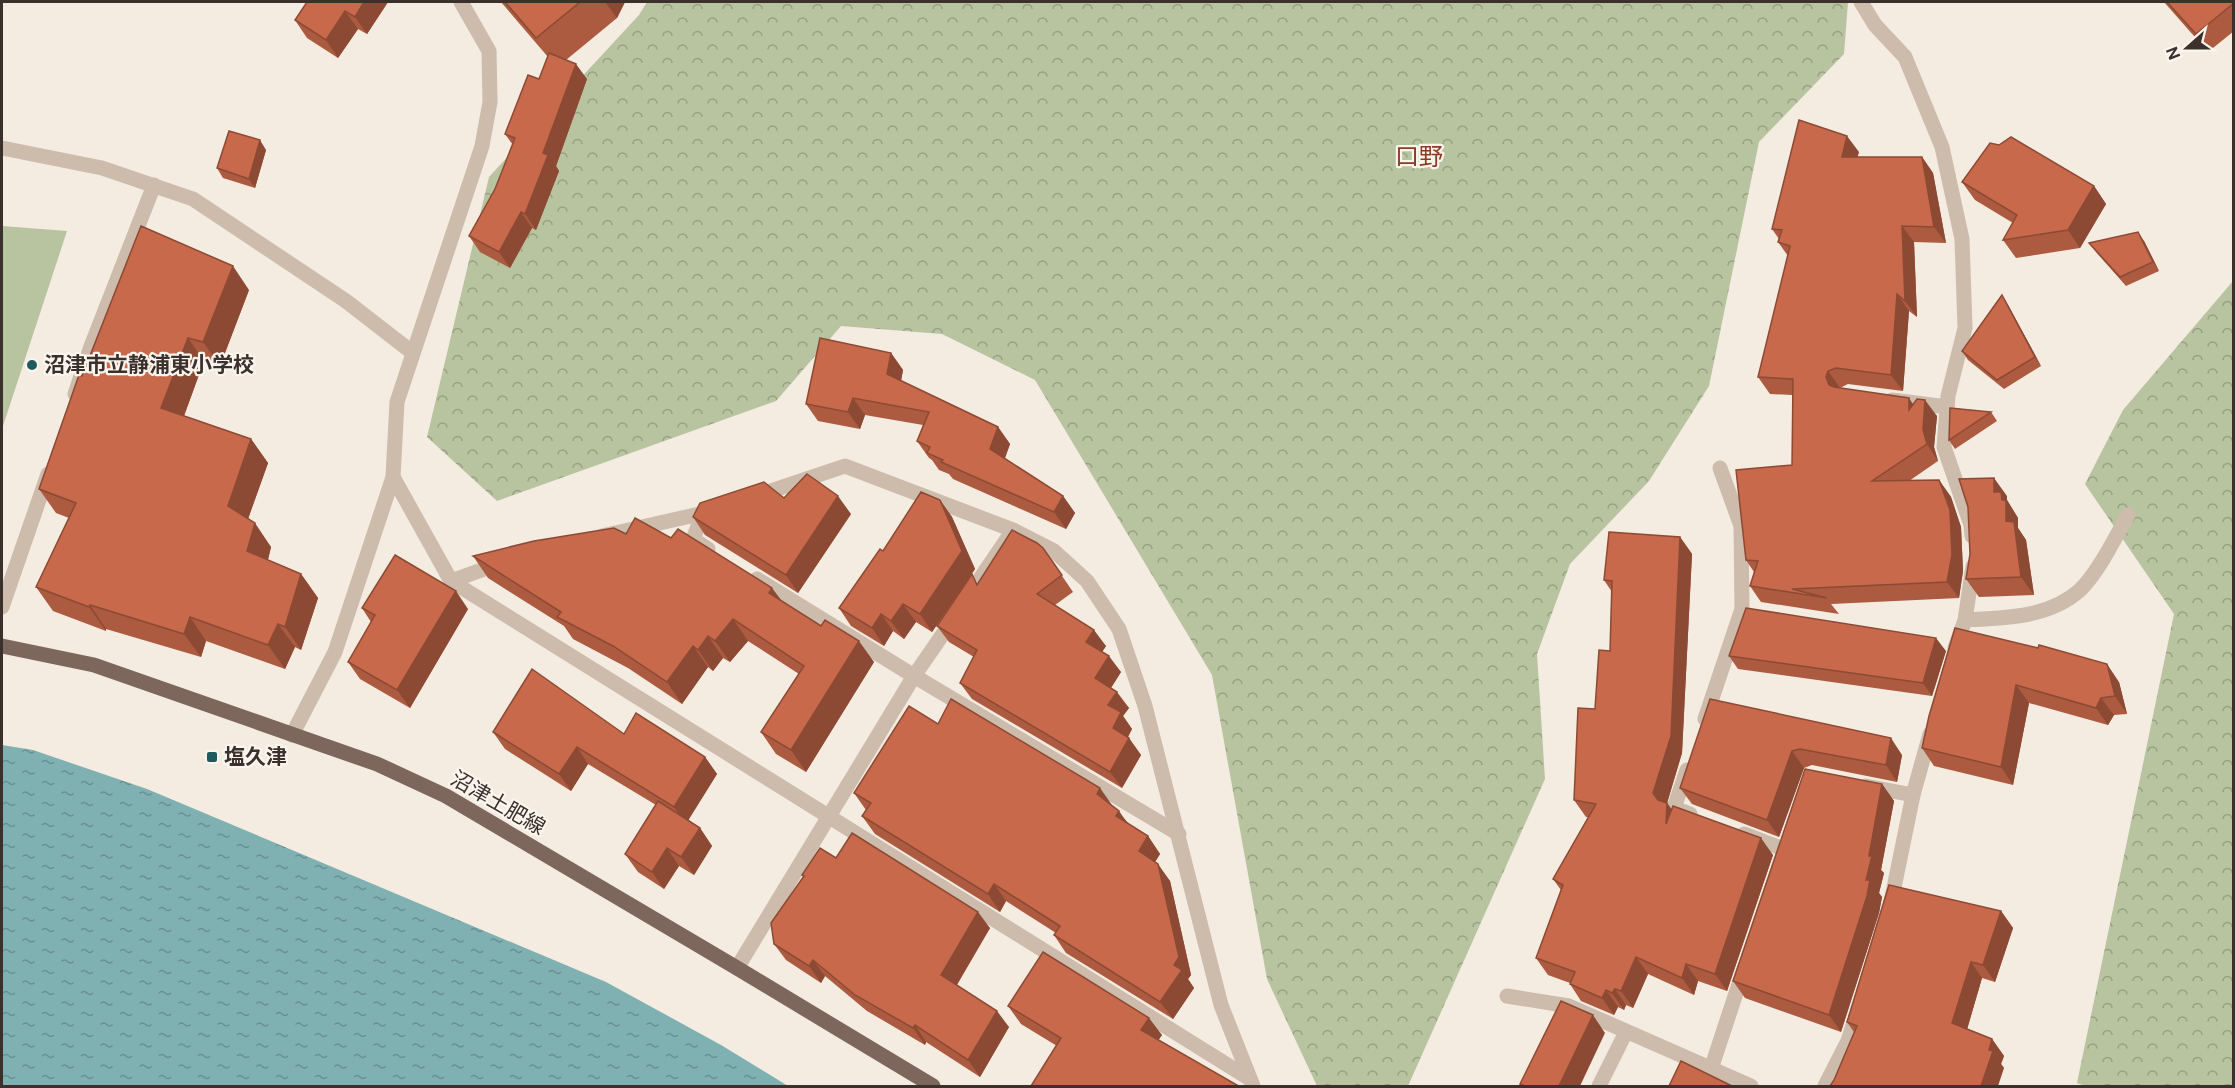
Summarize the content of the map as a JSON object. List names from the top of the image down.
{
  "streets": {
    "main road": ["沼津土肥線"]
  },
  "districts": ["口野"],
  "places": {
    "other": ["沼津市立静浦東小学校"],
    "transit": ["塩久津"]
  },
  "north": "left"
}
